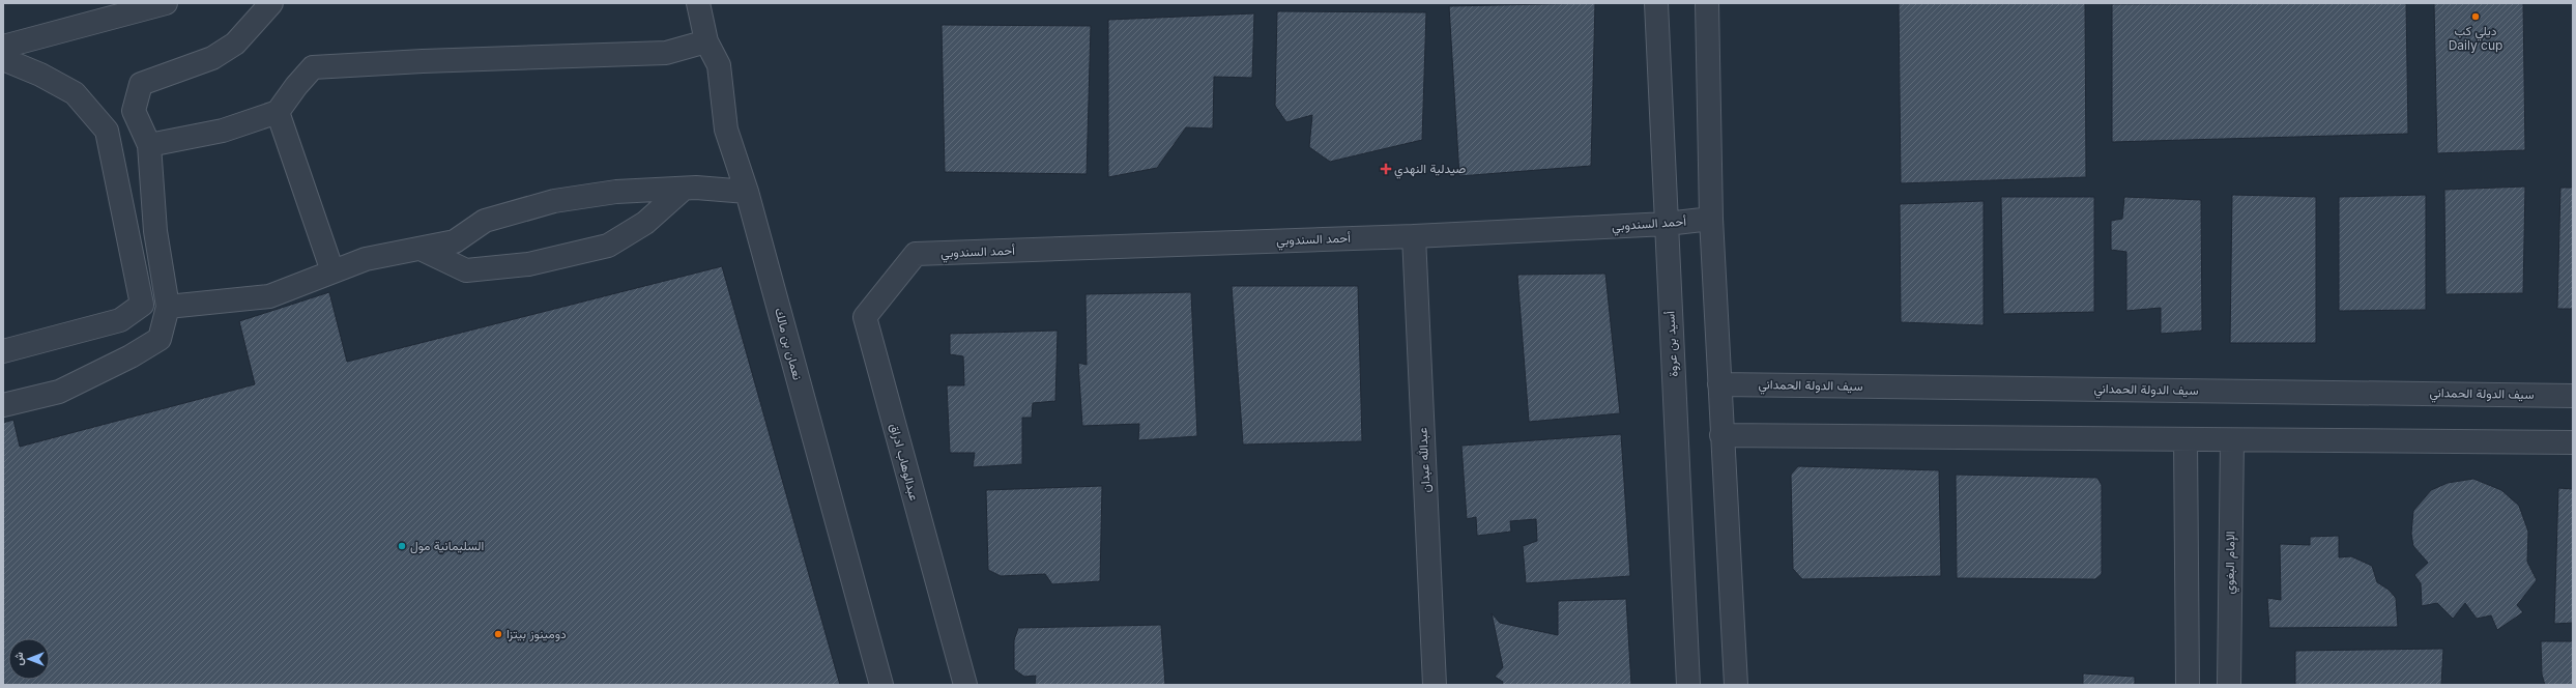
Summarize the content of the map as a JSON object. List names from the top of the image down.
{
  "streets": {
    "street": [
      "أحمد السندوبي",
      "نعمان بن مالك",
      "أسيد بن عروة",
      "سيف الدولة الحمداني",
      "عبدالله عبدان",
      "عبدالوهاب ادراق",
      "الإمام البغوي"
    ]
  },
  "crossings": [
    ["أحمد السندوبي", "أسيد بن عروة"],
    ["أحمد السندوبي", "عبدالله عبدان"],
    ["أحمد السندوبي", "عبدالوهاب ادراق"]
  ],
  "places": {
    "other": ["ديلي كب Daily cup", "السليمانية مول", "دومينوز بيتزا"],
    "health": ["صيدلية النهدي"]
  },
  "north": "left"
}
